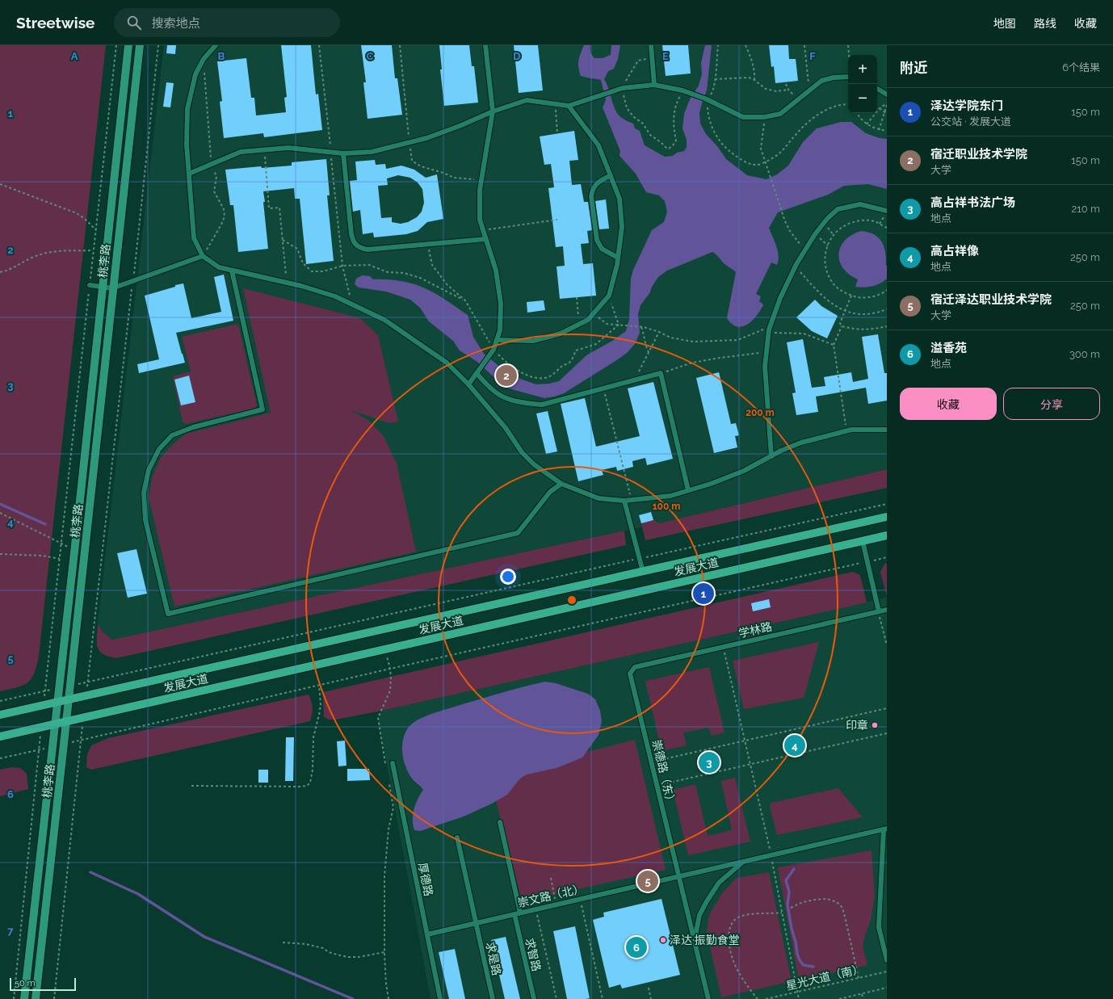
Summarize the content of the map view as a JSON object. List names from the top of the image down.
{
  "streets": {
    "main road": ["桃李路", "发展大道"],
    "lane": [
      "学林路",
      "崇德路（东）",
      "厚德路",
      "崇文路（北）",
      "求智路",
      "求是路"
    ],
    "path": ["星光大道（南）"]
  },
  "crossings": [
    ["桃李路", "发展大道"],
    ["学林路", "崇德路（东）"],
    ["崇德路（东）", "崇文路（北）"],
    ["厚德路", "崇文路（北）"],
    ["崇文路（北）", "求智路"],
    ["崇文路（北）", "求是路"]
  ],
  "places": ["印章", "泽达·振勤食堂"],
  "scale_bar": "50 m",
  "page": {
    "header": "Streetwise",
    "search": "搜索地点",
    "nav": ["地图", "路线", "收藏"],
    "heading": ["附近", "6个结果"],
    "map_buttons": ["+", "−"],
    "list": [
      {
        "mark": "1",
        "name": "泽达学院东门",
        "note": "公交站 · 发展大道",
        "value": "150 m"
      },
      {
        "mark": "2",
        "name": "宿迁职业技术学院",
        "note": "大学",
        "value": "150 m"
      },
      {
        "mark": "3",
        "name": "高占祥书法广场",
        "note": "地点",
        "value": "210 m"
      },
      {
        "mark": "4",
        "name": "高占祥像",
        "note": "地点",
        "value": "250 m"
      },
      {
        "mark": "5",
        "name": "宿迁泽达职业技术学院",
        "note": "大学",
        "value": "250 m"
      },
      {
        "mark": "6",
        "name": "溢香苑",
        "note": "地点",
        "value": "300 m"
      }
    ],
    "pins": [
      "2",
      "1",
      "4",
      "3",
      "5",
      "6"
    ],
    "buttons": ["收藏", "分享"],
    "scale": "50 m"
  },
  "grid": {
    "columns": [
      "A",
      "B",
      "C",
      "D",
      "E",
      "F"
    ],
    "rows": [
      "1",
      "2",
      "3",
      "4",
      "5",
      "6",
      "7"
    ]
  },
  "rings": ["200 m", "100 m"]
}
